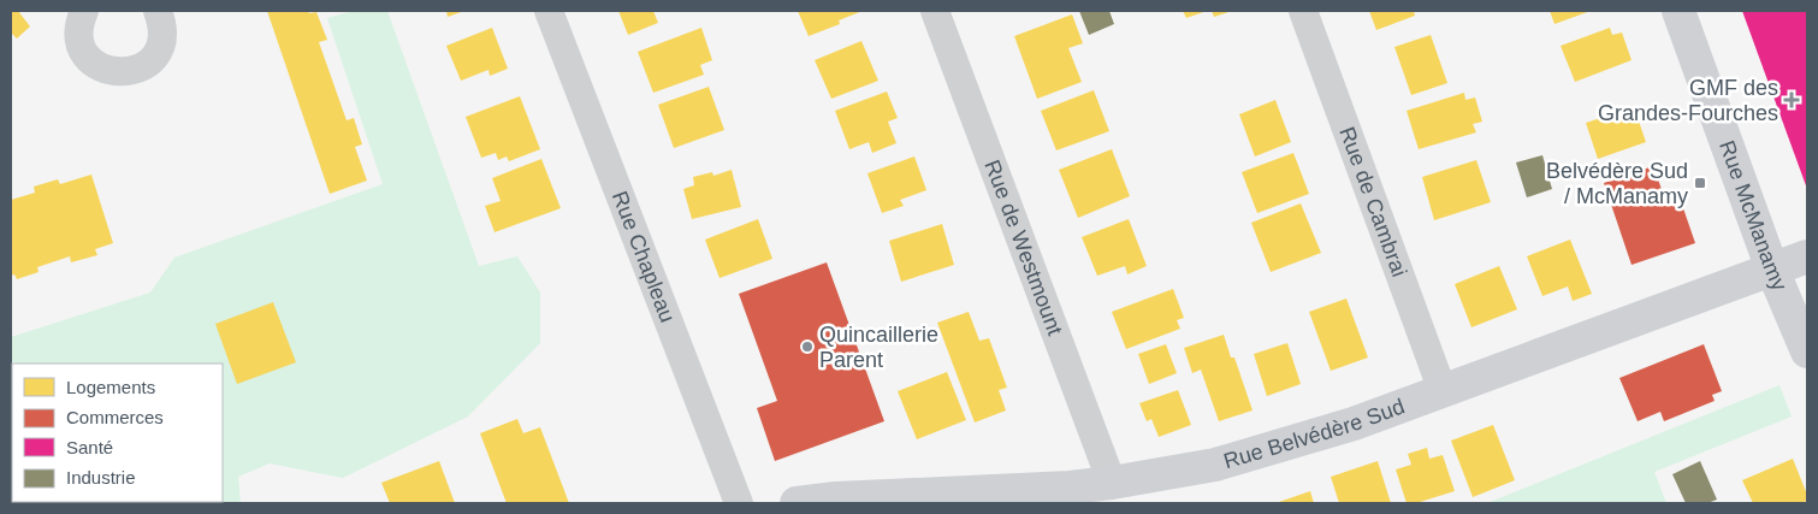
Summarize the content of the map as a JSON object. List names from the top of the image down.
{
  "streets": {
    "street": [
      "Rue de Cambrai",
      "Rue McManamy",
      "Rue de Westmount",
      "Rue Chapleau",
      "Rue Belvédère Sud"
    ]
  },
  "crossings": [
    ["Rue de Cambrai", "Rue Belvédère Sud"],
    ["Rue McManamy", "Rue Belvédère Sud"],
    ["Rue de Westmount", "Rue Belvédère Sud"]
  ],
  "places": {
    "health": ["GMF des Grandes-Fourches"],
    "transit": ["Belvédère Sud / McManamy"],
    "other": ["Quincaillerie Parent"]
  },
  "legend": [
    "Logements",
    "Commerces",
    "Santé",
    "Industrie"
  ]
}
